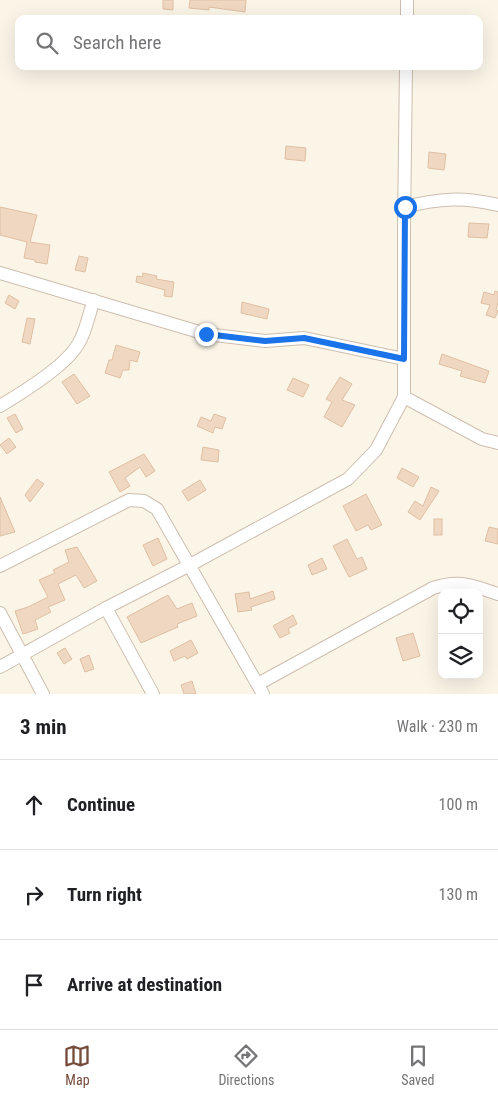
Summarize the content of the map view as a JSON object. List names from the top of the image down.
{
  "page": {
    "search": "Search here",
    "heading": ["3 min", "Walk · 230 m"],
    "list": [
      ["Continue", "100 m"],
      ["Turn right", "130 m"],
      "Arrive at destination"
    ],
    "nav": ["Map", "Directions", "Saved"]
  }
}
